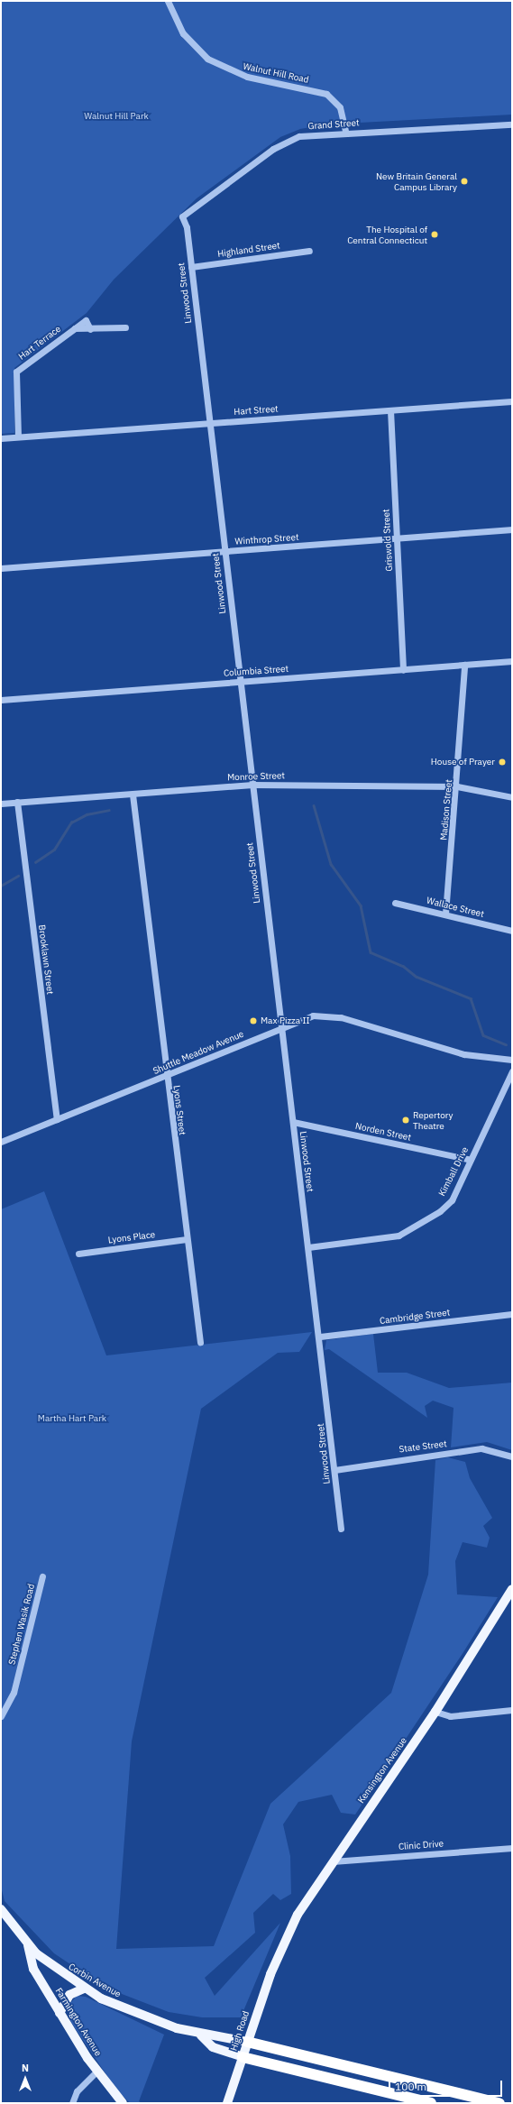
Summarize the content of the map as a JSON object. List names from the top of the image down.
{
  "streets": {
    "main road": [
      "Kensington Avenue",
      "Corbin Avenue",
      "Farmington Avenue",
      "High Road"
    ],
    "street": [
      "Walnut Hill Road",
      "Grand Street",
      "Highland Street",
      "Linwood Street",
      "Hart Terrace",
      "Hart Street",
      "Winthrop Street",
      "Griswold Street",
      "Columbia Street",
      "Monroe Street",
      "Madison Street",
      "Wallace Street",
      "Brooklawn Street",
      "Shuttle Meadow Avenue",
      "Lyons Street",
      "Norden Street",
      "Kimball Drive",
      "Lyons Place",
      "Cambridge Street",
      "State Street",
      "Stephen Wasik Road",
      "Clinic Drive"
    ]
  },
  "crossings": [
    ["Walnut Hill Road", "Grand Street"],
    ["Grand Street", "Linwood Street"],
    ["Highland Street", "Linwood Street"],
    ["Linwood Street", "Hart Street"],
    ["Linwood Street", "Winthrop Street"],
    ["Linwood Street", "Columbia Street"],
    ["Linwood Street", "Monroe Street"],
    ["Linwood Street", "Shuttle Meadow Avenue"],
    ["Linwood Street", "Norden Street"],
    ["Linwood Street", "Kimball Drive"],
    ["Linwood Street", "Cambridge Street"],
    ["Linwood Street", "State Street"],
    ["Hart Terrace", "Hart Street"],
    ["Hart Street", "Griswold Street"],
    ["Winthrop Street", "Griswold Street"],
    ["Griswold Street", "Columbia Street"],
    ["Columbia Street", "Madison Street"],
    ["Monroe Street", "Madison Street"],
    ["Monroe Street", "Brooklawn Street"],
    ["Monroe Street", "Lyons Street"],
    ["Madison Street", "Wallace Street"],
    ["Brooklawn Street", "Shuttle Meadow Avenue"],
    ["Shuttle Meadow Avenue", "Lyons Street"],
    ["Lyons Street", "Lyons Place"],
    ["Norden Street", "Kimball Drive"],
    ["Kensington Avenue", "Clinic Drive"],
    ["Kensington Avenue", "High Road"],
    ["Corbin Avenue", "Farmington Avenue"],
    ["Corbin Avenue", "High Road"]
  ],
  "parks": ["Walnut Hill Park", "Martha Hart Park"],
  "places": [
    "New Britain General Campus Library",
    "The Hospital of Central Connecticut",
    "House of Prayer",
    "Max Pizza II",
    "Repertory Theatre"
  ],
  "scale_bar": "100 m",
  "north": "top"
}
